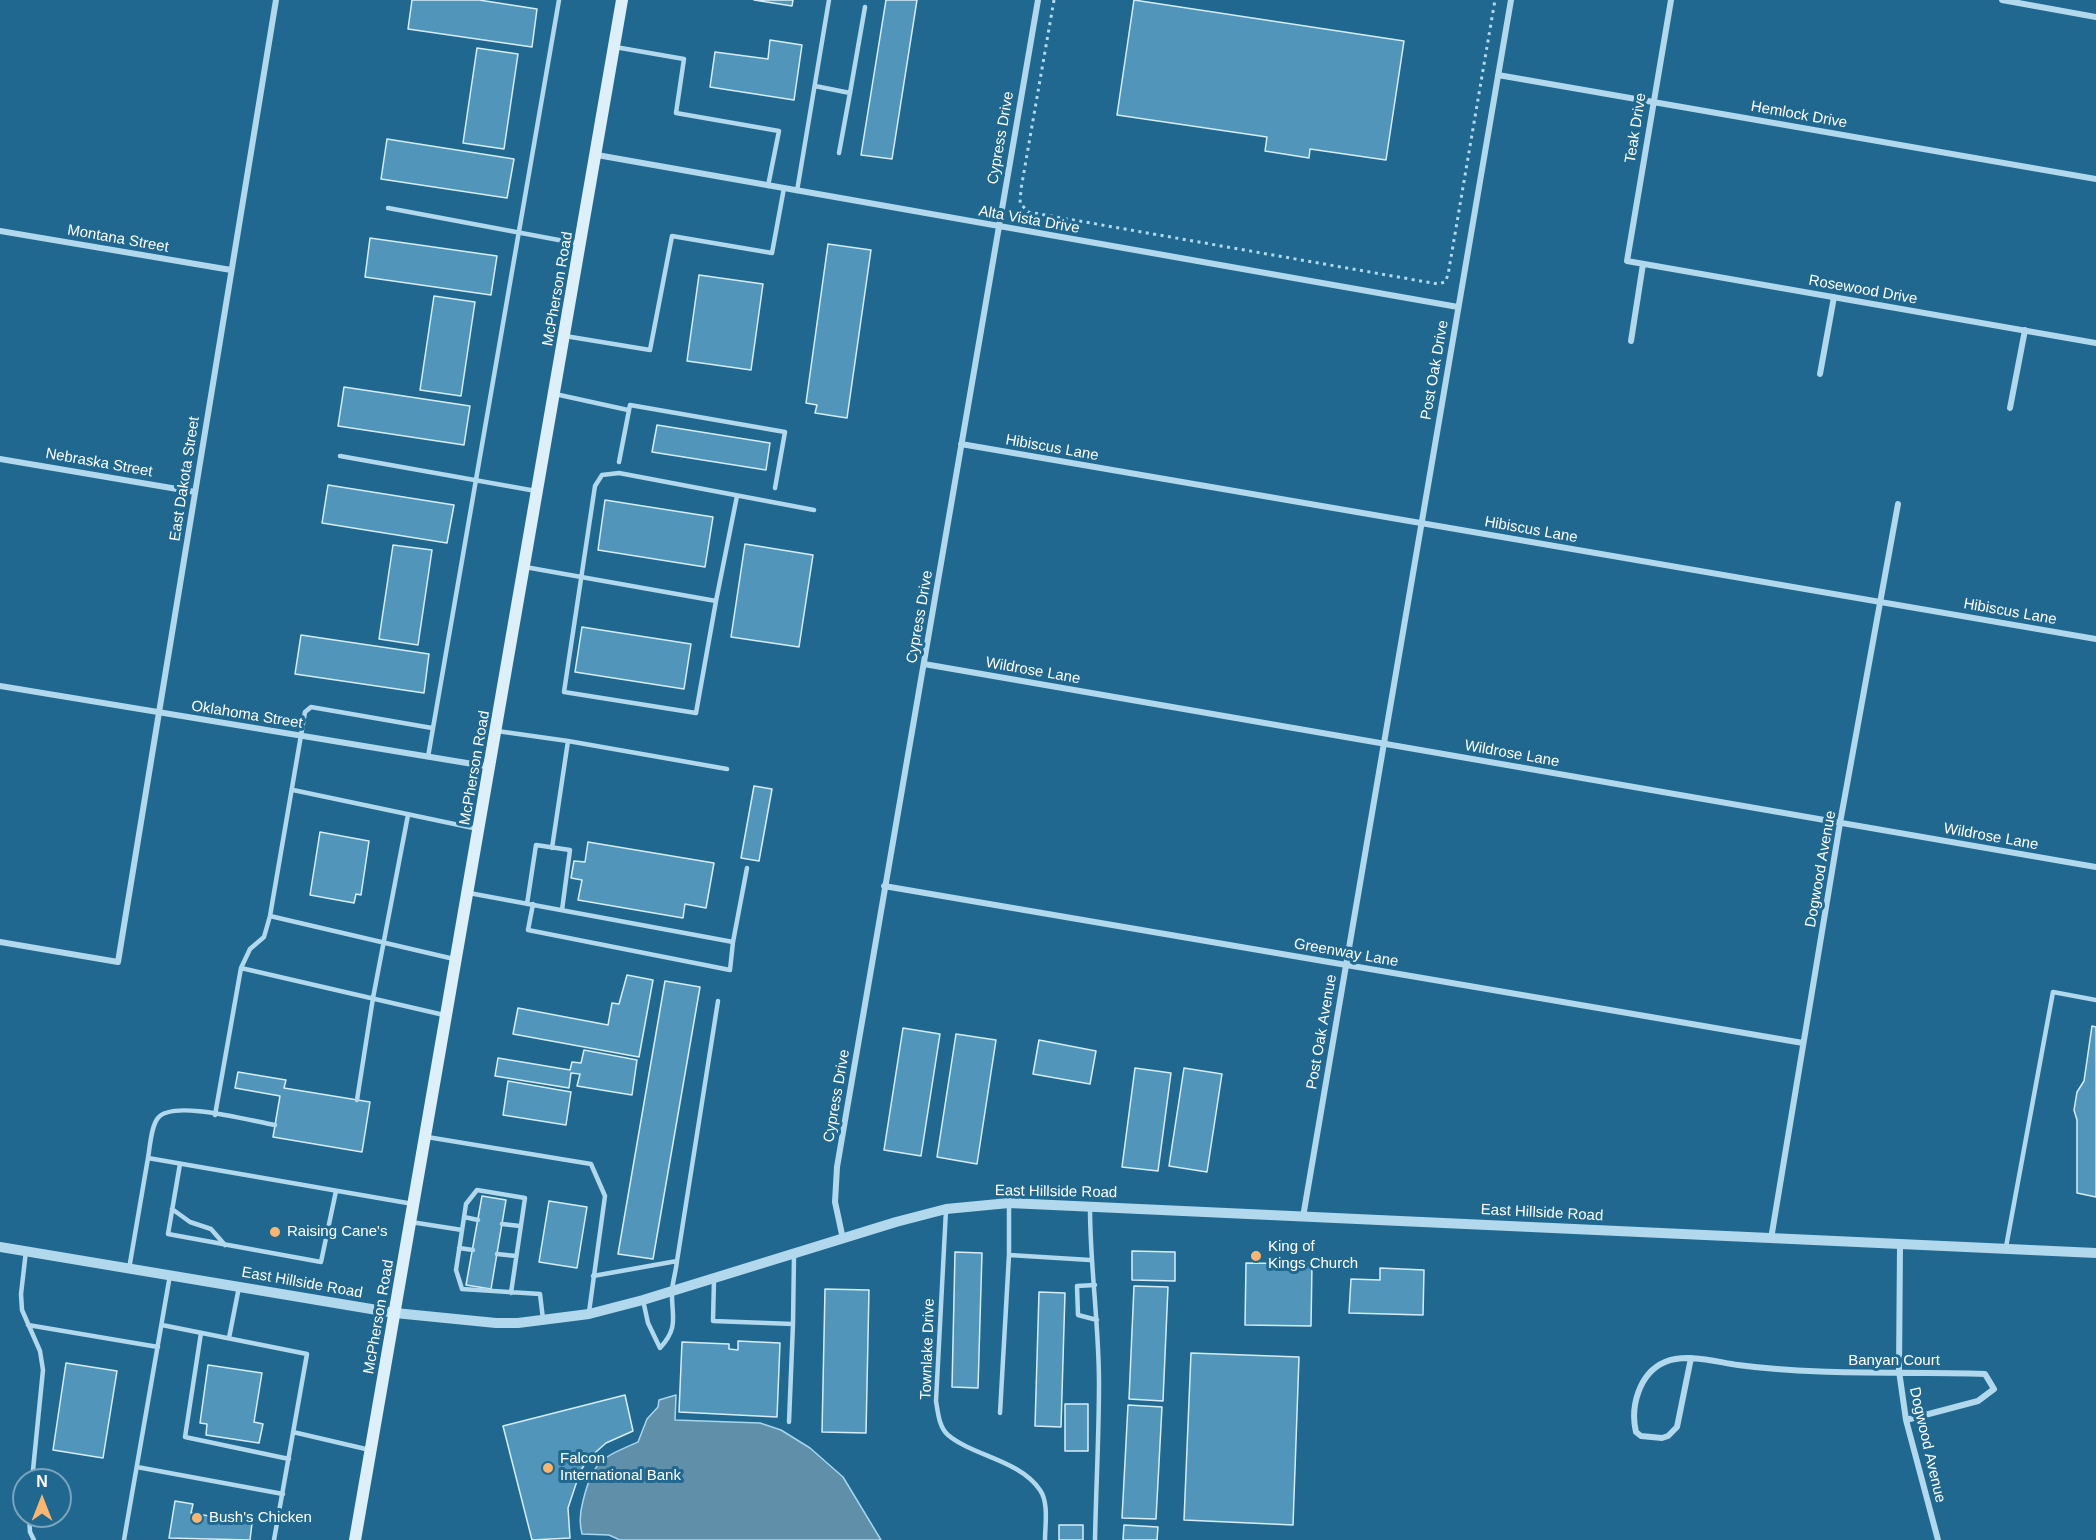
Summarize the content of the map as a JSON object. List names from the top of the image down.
{
  "streets": {
    "main road": ["McPherson Road"],
    "street": [
      "Hemlock Drive",
      "Teak Drive",
      "Cypress Drive",
      "Alta Vista Drive",
      "Montana Street",
      "Rosewood Drive",
      "Post Oak Drive",
      "Hibiscus Lane",
      "Nebraska Street",
      "East Dakota Street",
      "Wildrose Lane",
      "Oklahoma Street",
      "Dogwood Avenue",
      "Greenway Lane",
      "Post Oak Avenue",
      "East Hillside Road",
      "Banyan Court"
    ],
    "lane": ["Townlake Drive"]
  },
  "crossings": [
    ["Hemlock Drive", "Teak Drive"],
    ["Hemlock Drive", "Post Oak Drive"],
    ["Teak Drive", "Rosewood Drive"],
    ["Cypress Drive", "Alta Vista Drive"],
    ["Cypress Drive", "Hibiscus Lane"],
    ["Cypress Drive", "Wildrose Lane"],
    ["Cypress Drive", "Greenway Lane"],
    ["Cypress Drive", "East Hillside Road"],
    ["Alta Vista Drive", "McPherson Road"],
    ["Alta Vista Drive", "Post Oak Drive"],
    ["Montana Street", "East Dakota Street"],
    ["McPherson Road", "Oklahoma Street"],
    ["McPherson Road", "East Hillside Road"],
    ["Post Oak Drive", "Hibiscus Lane"],
    ["Post Oak Drive", "Wildrose Lane"],
    ["Post Oak Drive", "Post Oak Avenue"],
    ["Hibiscus Lane", "Dogwood Avenue"],
    ["Nebraska Street", "East Dakota Street"],
    ["East Dakota Street", "Oklahoma Street"],
    ["Wildrose Lane", "Dogwood Avenue"],
    ["Wildrose Lane", "Post Oak Avenue"],
    ["Dogwood Avenue", "Greenway Lane"],
    ["Dogwood Avenue", "East Hillside Road"],
    ["Dogwood Avenue", "Banyan Court"],
    ["Greenway Lane", "Post Oak Avenue"],
    ["Post Oak Avenue", "East Hillside Road"],
    ["East Hillside Road", "Townlake Drive"]
  ],
  "places": [
    "Raising Cane's",
    "King of Kings Church",
    "Falcon International Bank",
    "Bush's Chicken"
  ],
  "north": "top"
}
